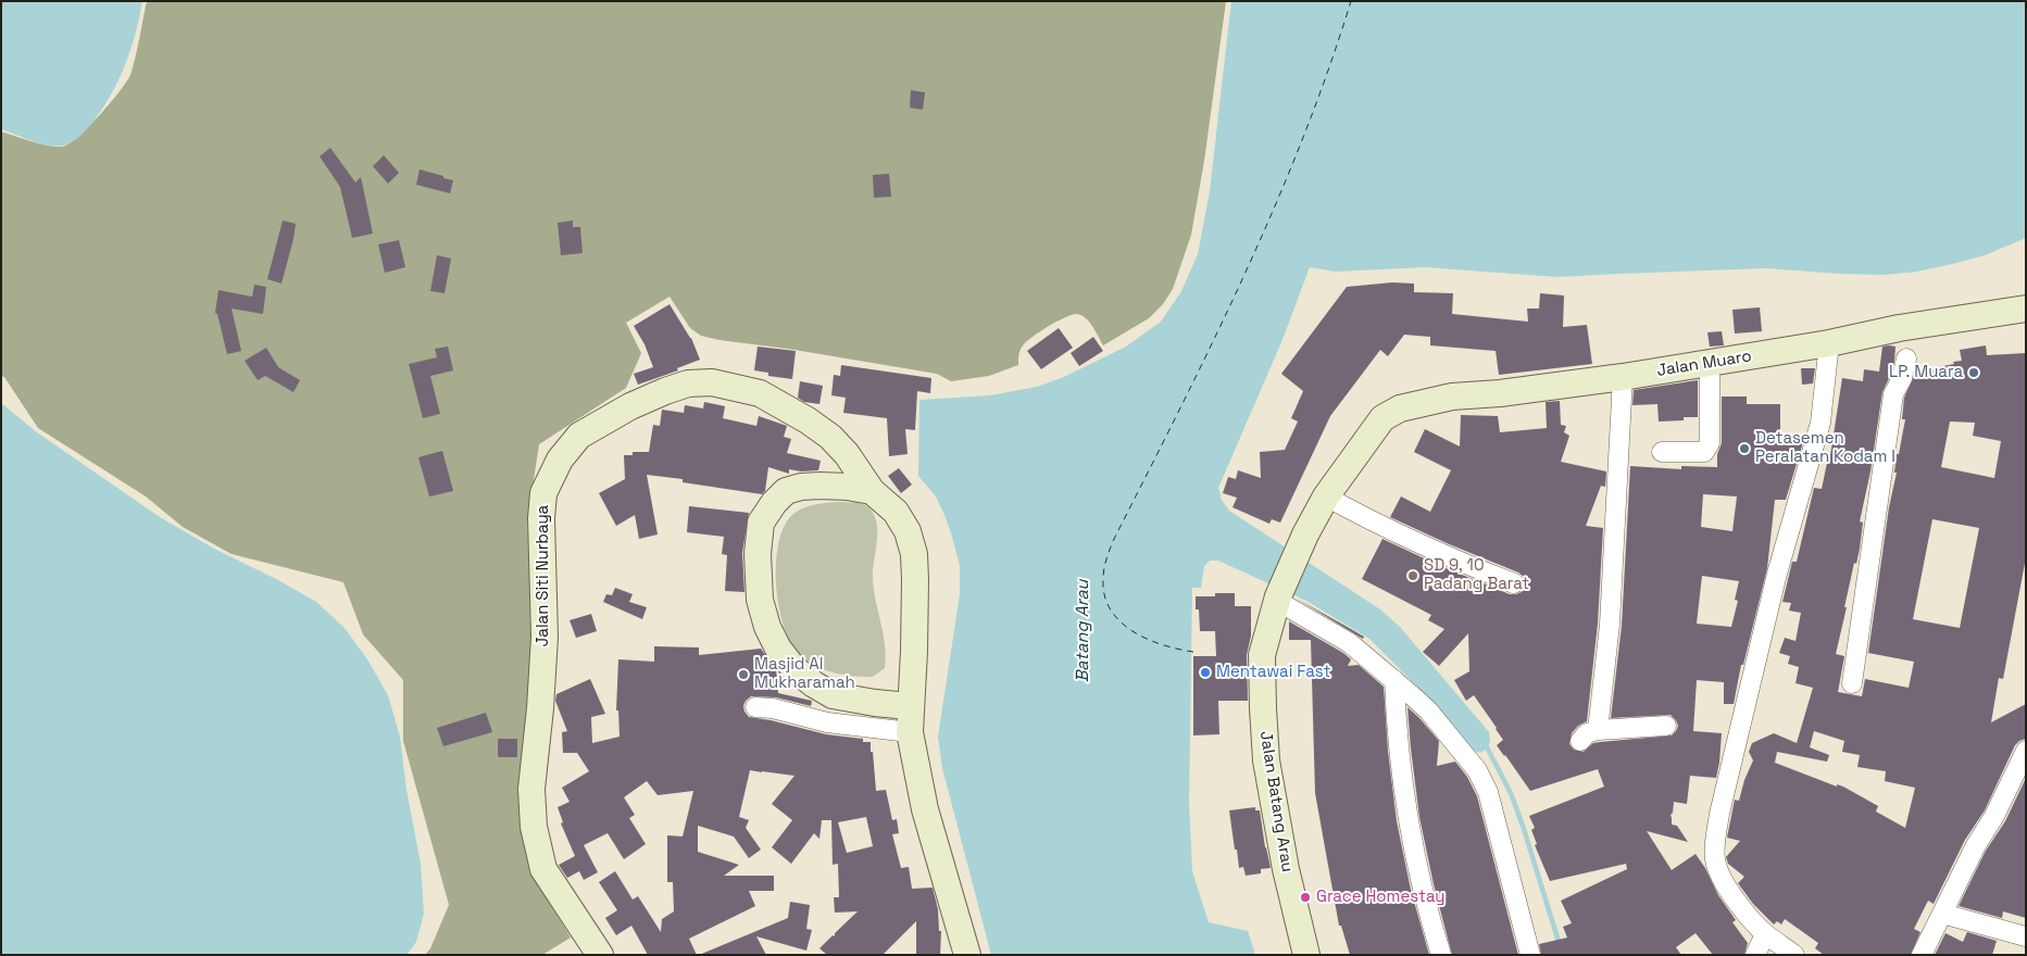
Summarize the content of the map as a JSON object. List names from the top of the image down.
{
  "streets": {
    "street": ["Jalan Muaro", "Jalan Siti Nurbaya", "Jalan Batang Arau"]
  },
  "crossings": [
    ["Jalan Muaro", "Jalan Batang Arau"]
  ],
  "water": ["Batang Arau"],
  "places": [
    "LP. Muara",
    "Detasemen Peralatan Kodam I",
    "SD 9, 10 Padang Barat",
    "Mentawai Fast",
    "Masjid Al Mukharamah",
    "Grace Homestay"
  ]
}
